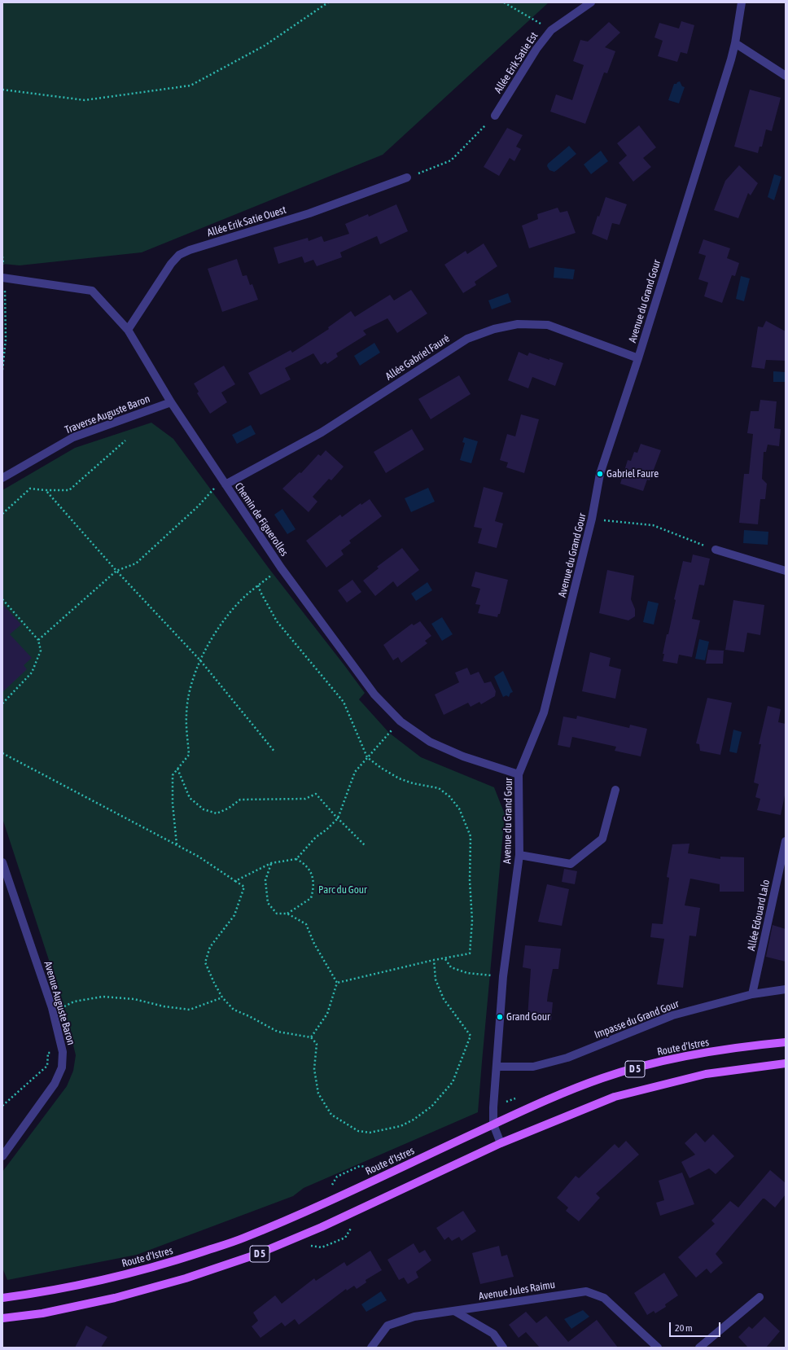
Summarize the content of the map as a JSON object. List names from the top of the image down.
{
  "streets": {
    "main road": ["Route d'Istres", "D 5"],
    "street": [
      "Allée Erik Satie Est",
      "Allée Erik Satie Ouest",
      "Avenue du Grand Gour",
      "Allée Gabriel Fauré",
      "Traverse Auguste Baron",
      "Chemin de Figuerolles",
      "Allée Edouard Lalo",
      "Avenue Auguste Baron",
      "Impasse du Grand Gour",
      "Avenue Jules Raimu"
    ]
  },
  "crossings": [
    ["Allée Erik Satie Ouest", "Chemin de Figuerolles"],
    ["Avenue du Grand Gour", "Allée Gabriel Fauré"],
    ["Avenue du Grand Gour", "Chemin de Figuerolles"],
    ["Avenue du Grand Gour", "Impasse du Grand Gour"],
    ["Avenue du Grand Gour", "Route d'Istres"],
    ["Allée Gabriel Fauré", "Chemin de Figuerolles"],
    ["Traverse Auguste Baron", "Chemin de Figuerolles"],
    ["Allée Edouard Lalo", "Impasse du Grand Gour"]
  ],
  "parks": ["Parc du Gour"],
  "places": ["Gabriel Faure", "Grand Gour"],
  "scale_bar": "20 m"
}
